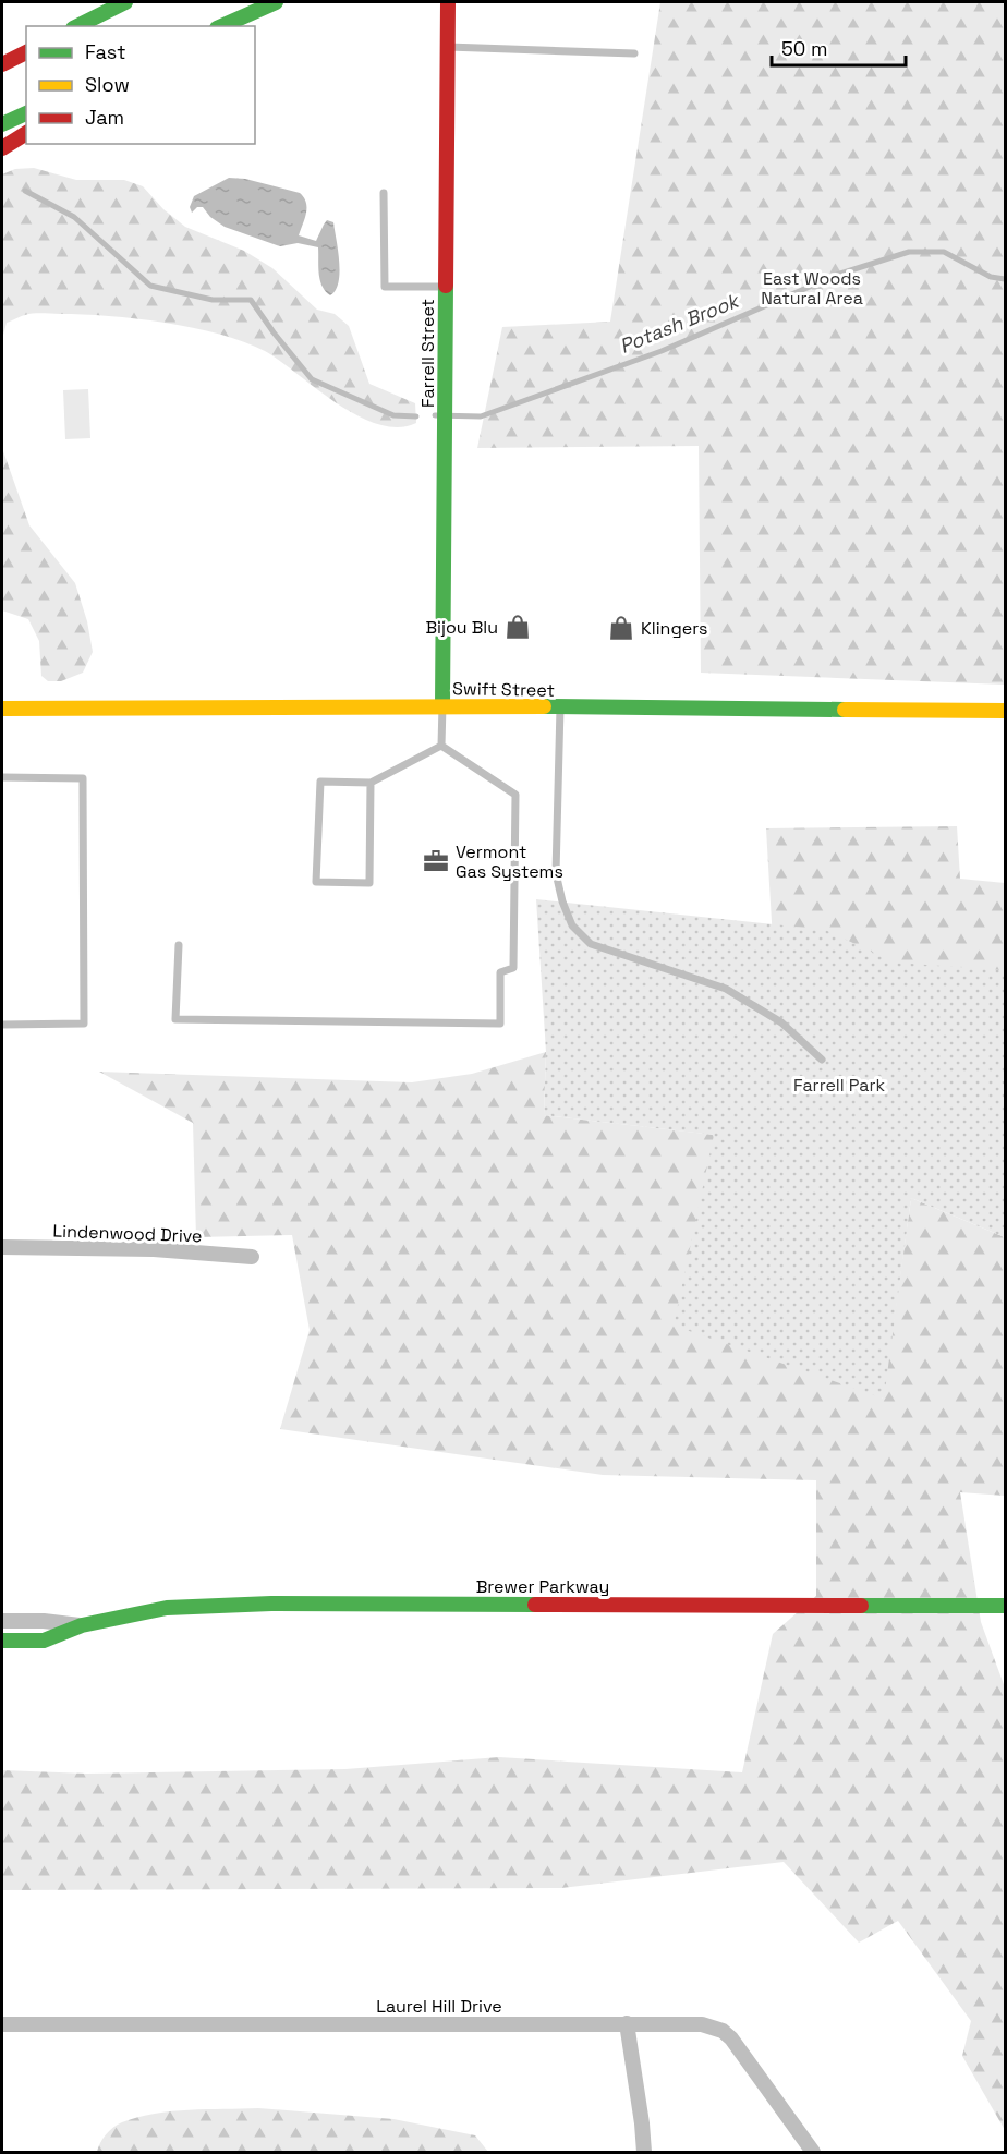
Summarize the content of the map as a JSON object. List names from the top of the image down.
{
  "streets": {
    "main road": ["Farrell Street", "Swift Street", "Brewer Parkway"],
    "street": ["Lindenwood Drive", "Laurel Hill Drive"]
  },
  "crossings": [
    ["Farrell Street", "Swift Street"]
  ],
  "water": ["Potash Brook"],
  "parks": ["East Woods Natural Area", "Farrell Park"],
  "places": {
    "shop": ["Bijou Blu", "Klingers"],
    "office": ["Vermont Gas Systems"]
  },
  "legend": ["Fast", "Slow", "Jam"],
  "scale_bar": "50 m"
}
